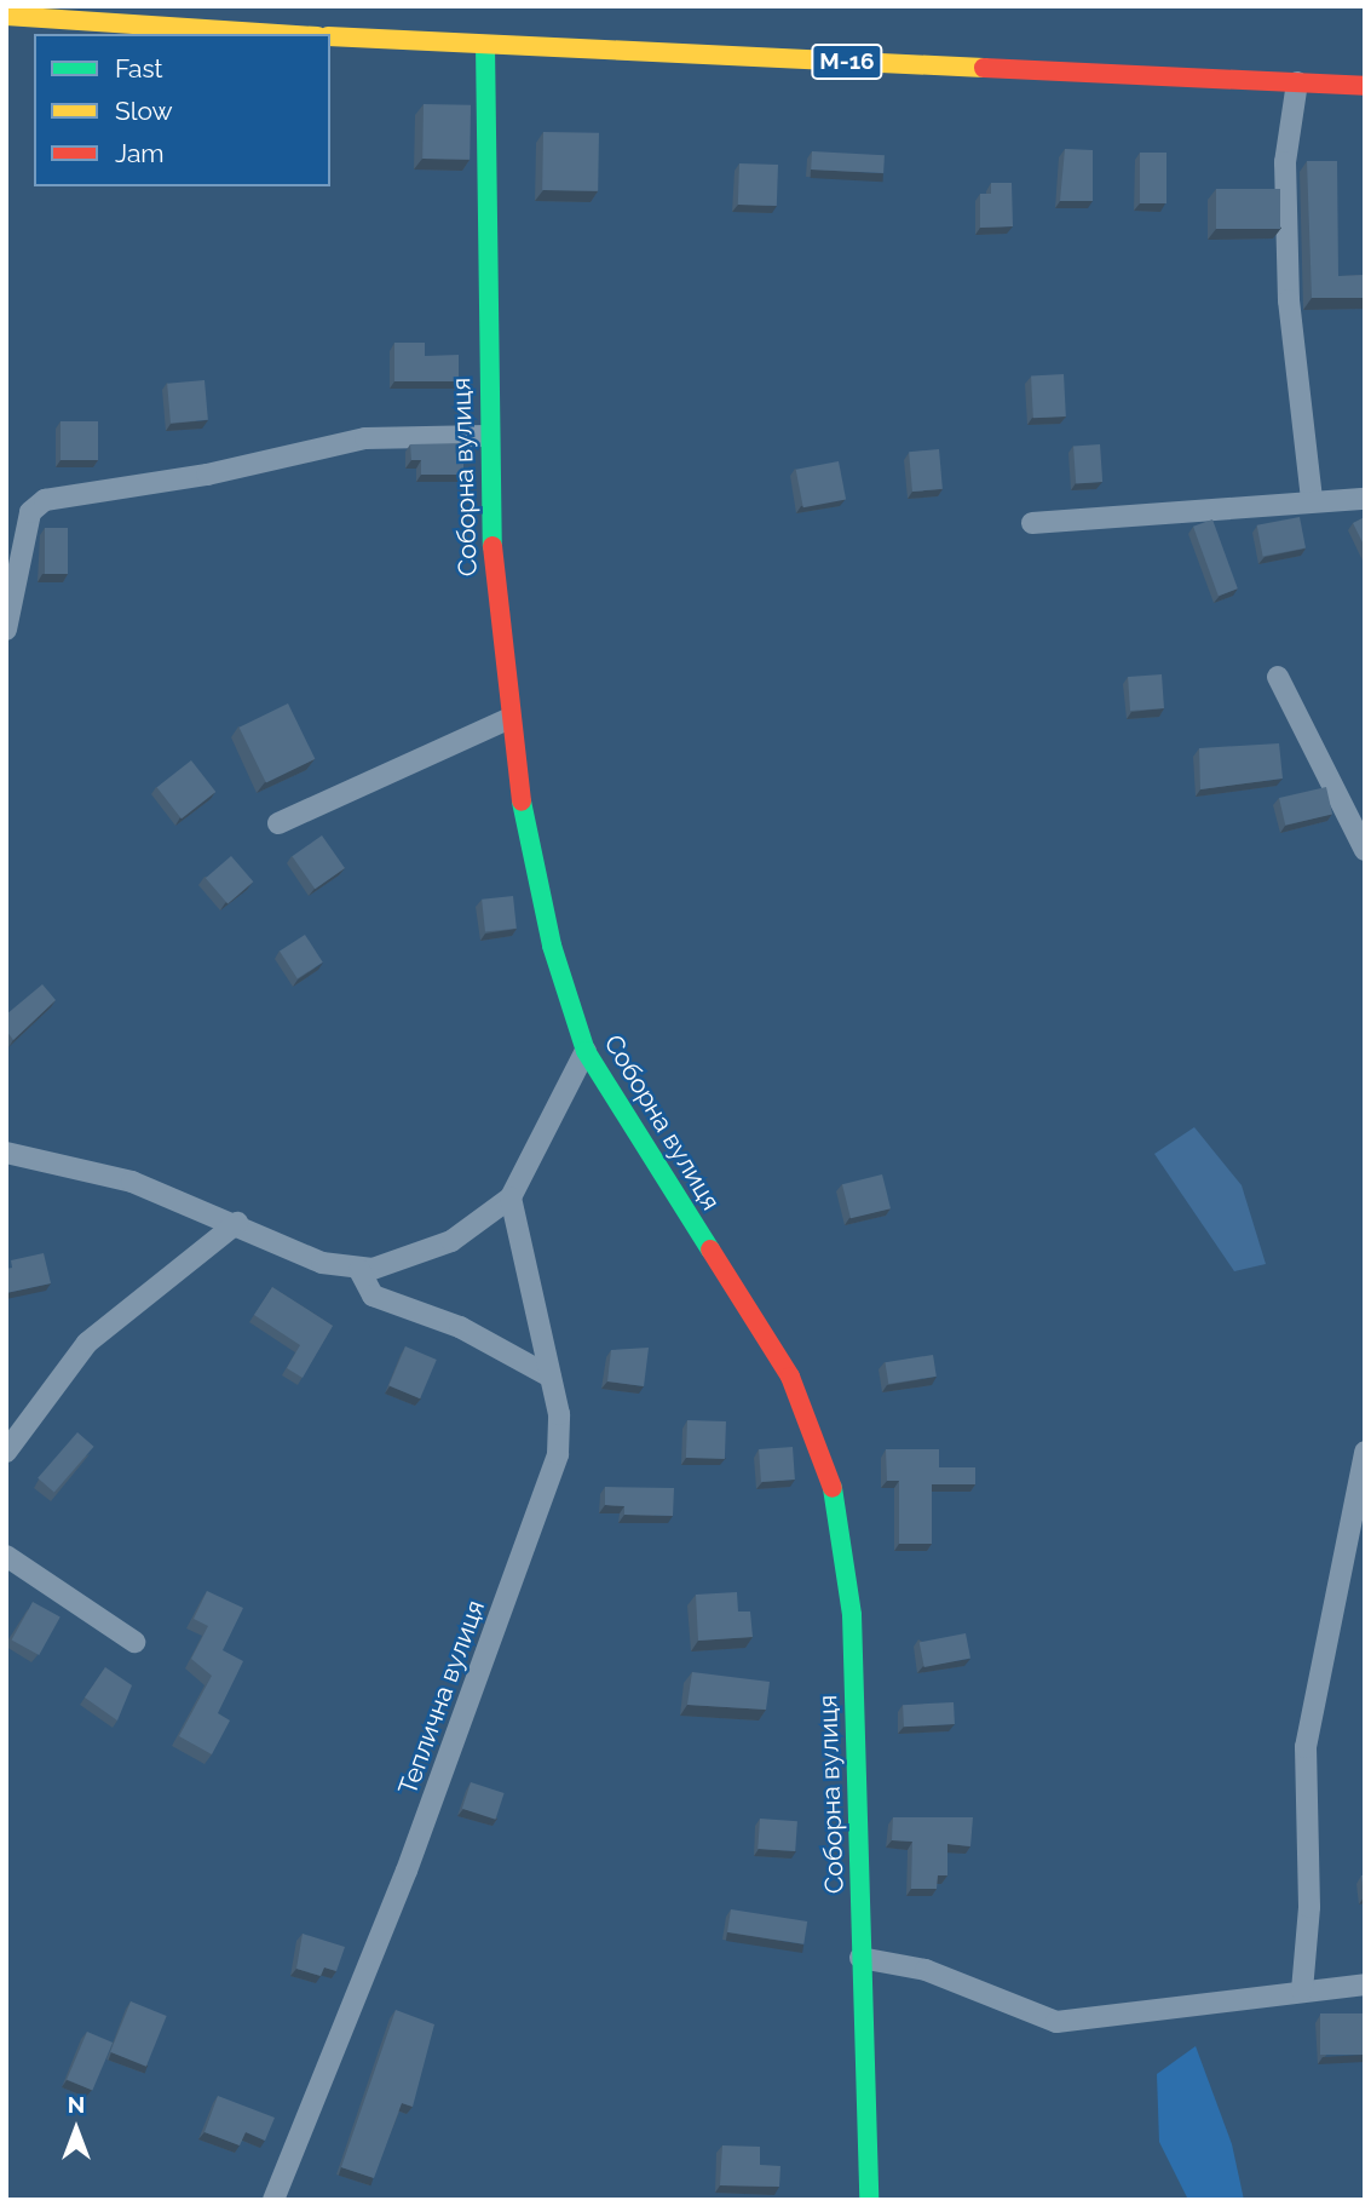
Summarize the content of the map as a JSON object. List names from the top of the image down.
{
  "streets": {
    "main road": ["М-16", "Соборна вулиця"],
    "street": ["Теплична вулиця"]
  },
  "crossings": [
    ["М-16", "Соборна вулиця"]
  ],
  "legend": ["Fast", "Slow", "Jam"],
  "north": "top"
}
